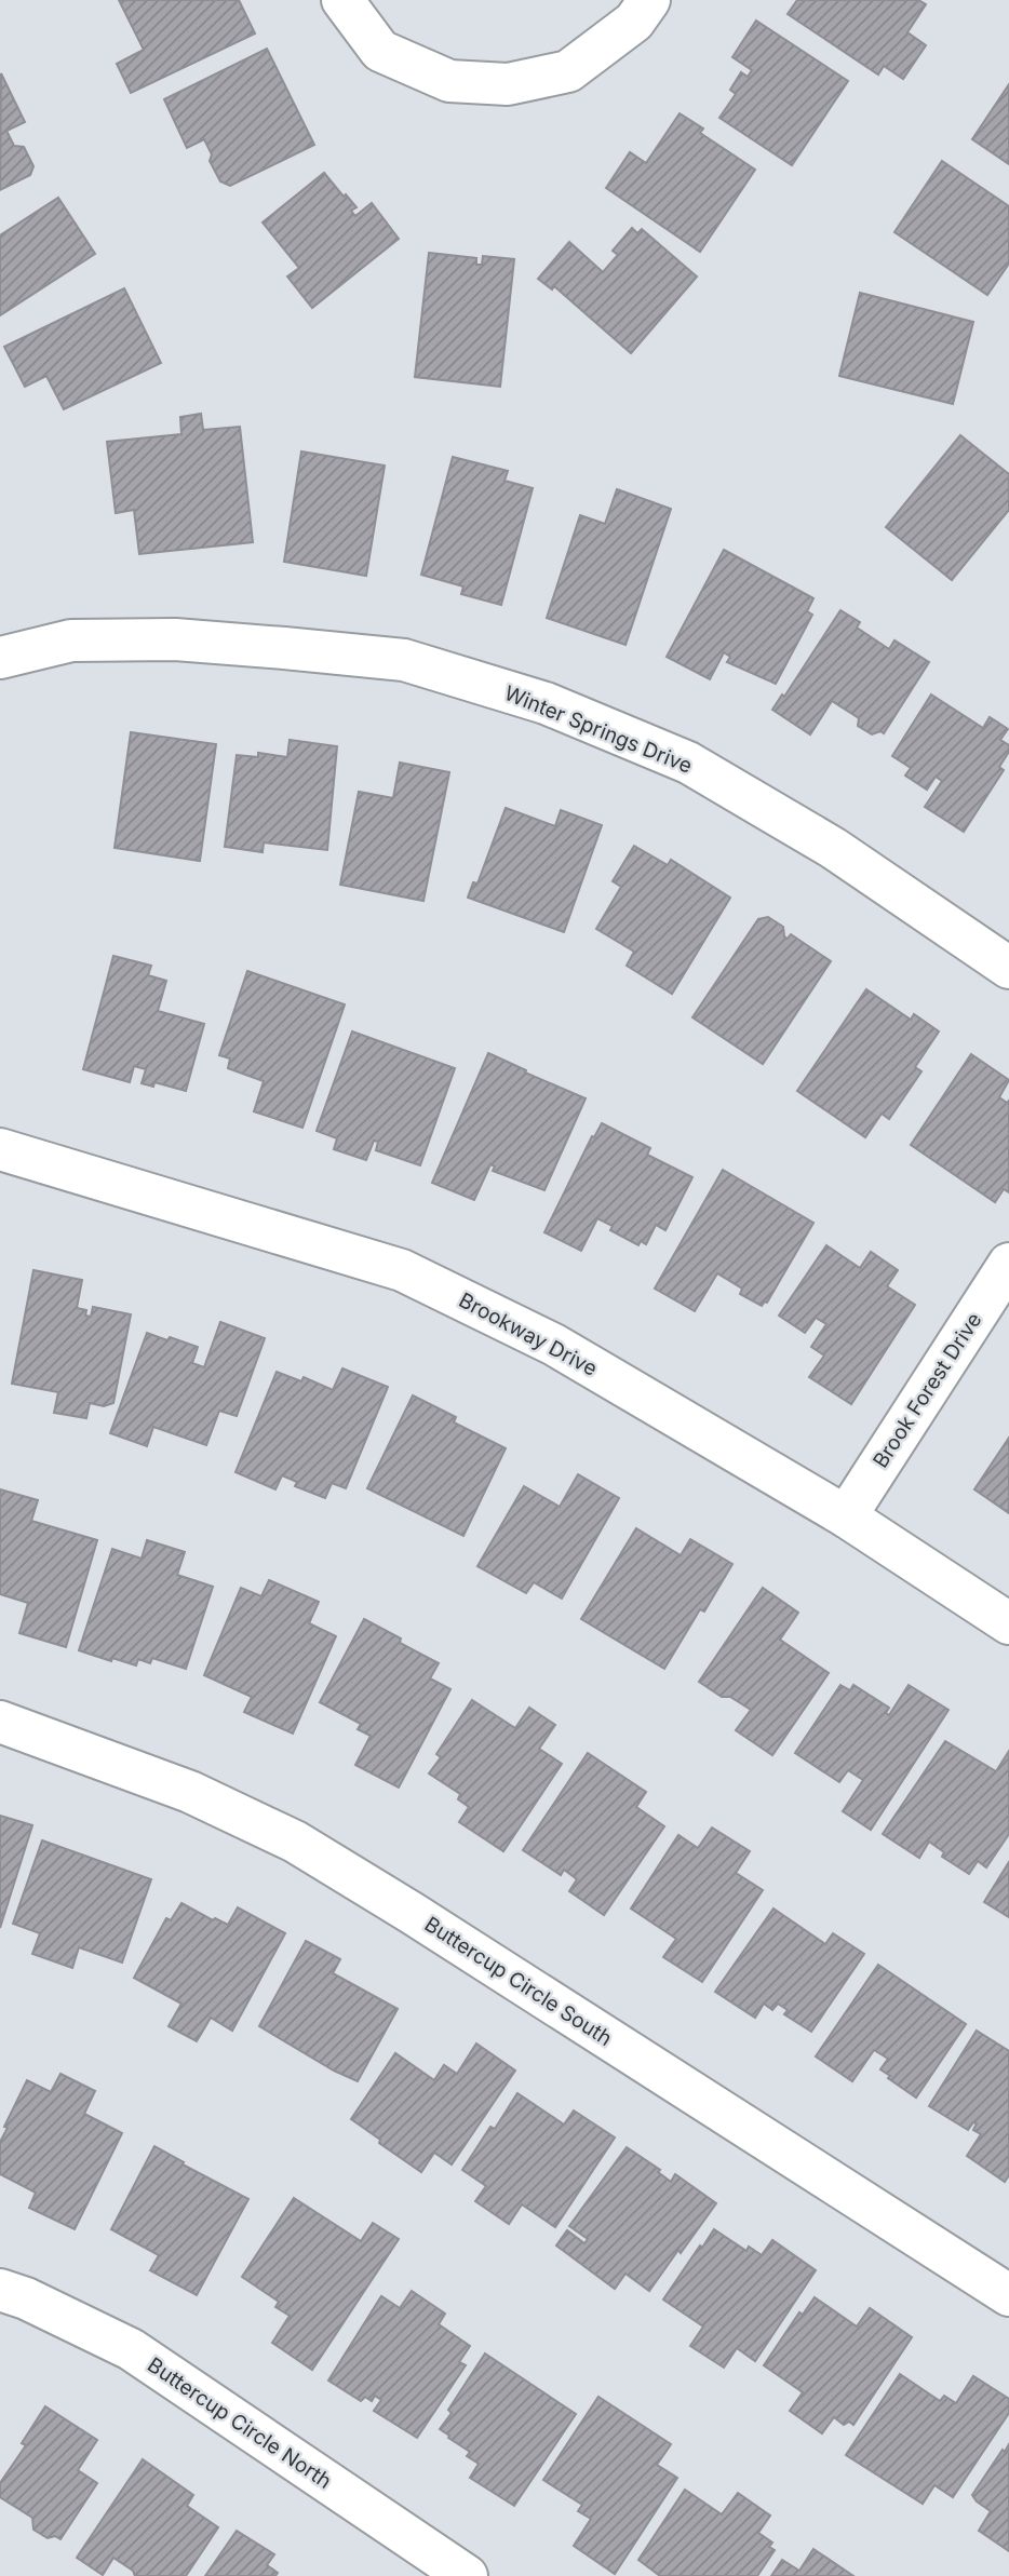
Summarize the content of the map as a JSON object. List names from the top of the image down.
{
  "streets": {
    "street": [
      "Winter Springs Drive",
      "Brookway Drive",
      "Brook Forest Drive",
      "Buttercup Circle South",
      "Buttercup Circle North"
    ]
  },
  "crossings": [
    ["Brookway Drive", "Brook Forest Drive"]
  ]
}
